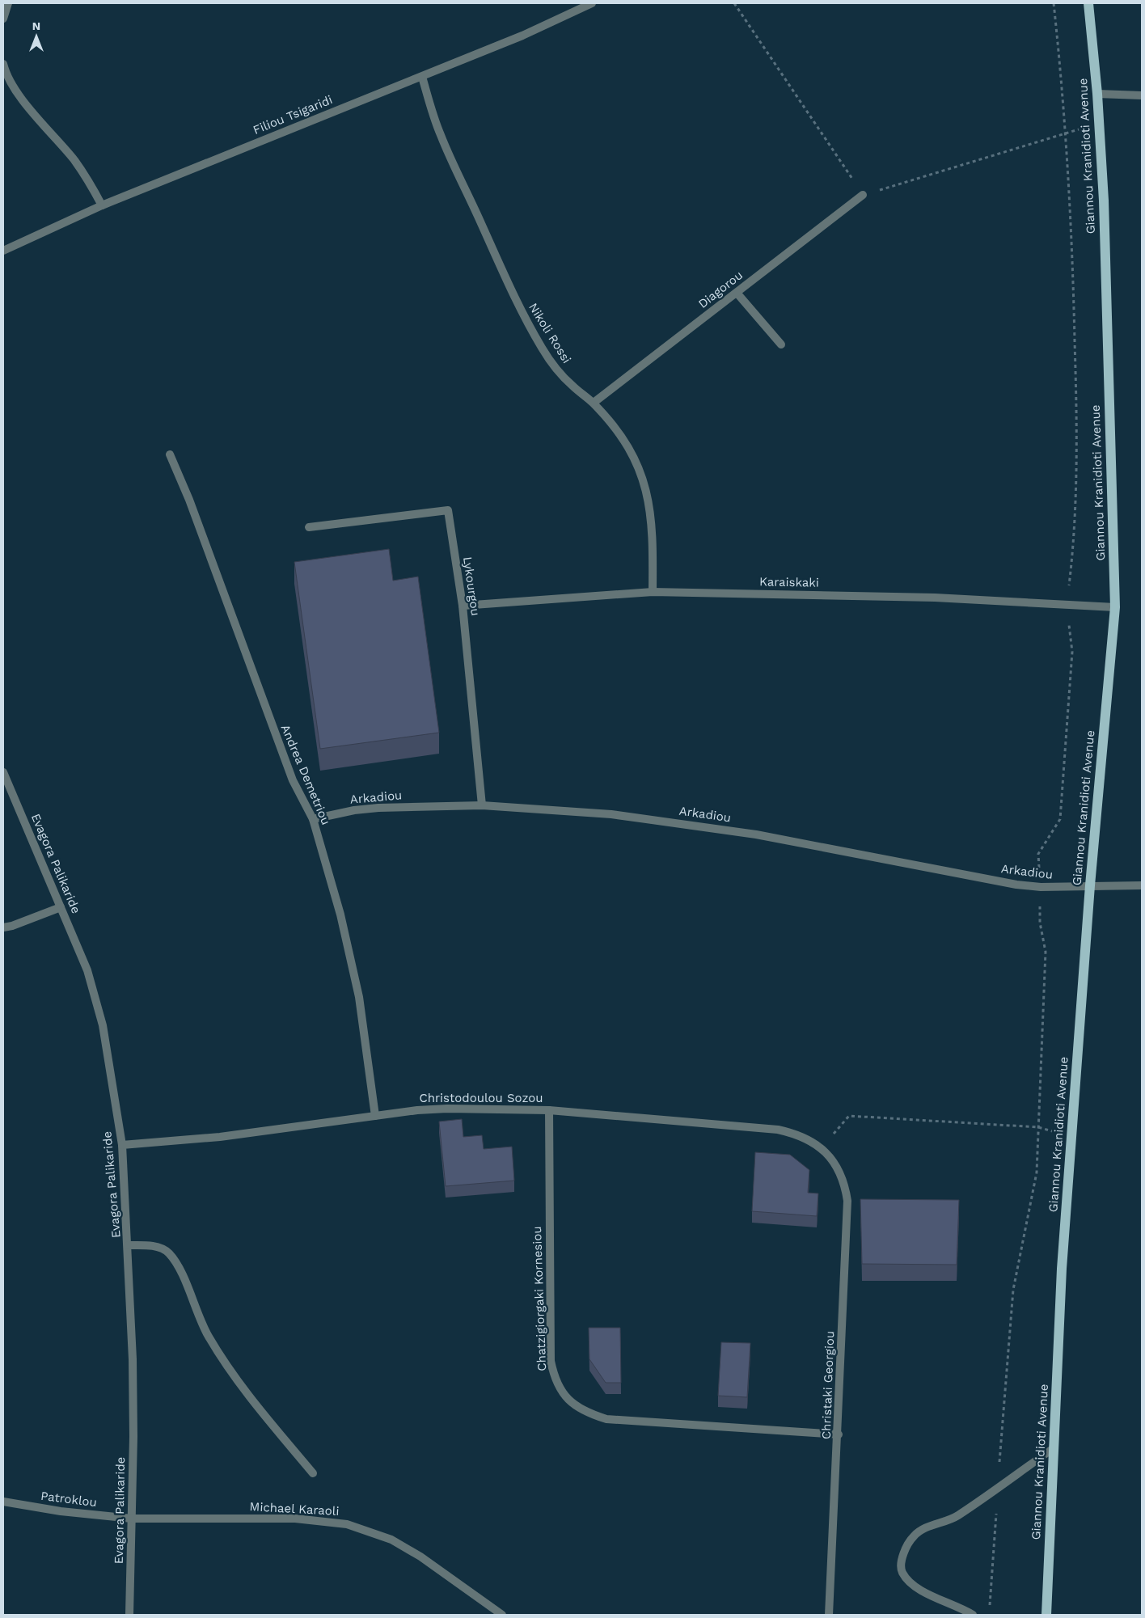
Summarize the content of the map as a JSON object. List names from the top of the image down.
{
  "streets": {
    "main road": ["Giannou Kranidioti Avenue"],
    "street": [
      "Filiou Tsigaridi",
      "Diagorou",
      "Nikoli Rossi",
      "Karaiskaki",
      "Lykourgou",
      "Andrea Demetriou",
      "Arkadiou",
      "Evagora Palikaride",
      "Christodoulou Sozou",
      "Chatzigiorgaki Kornesiou",
      "Christaki Georgiou",
      "Patroklou",
      "Michael Karaoli"
    ]
  },
  "crossings": [
    ["Filiou Tsigaridi", "Nikoli Rossi"],
    ["Giannou Kranidioti Avenue", "Karaiskaki"],
    ["Giannou Kranidioti Avenue", "Arkadiou"],
    ["Diagorou", "Nikoli Rossi"],
    ["Nikoli Rossi", "Karaiskaki"],
    ["Karaiskaki", "Lykourgou"],
    ["Lykourgou", "Arkadiou"],
    ["Andrea Demetriou", "Arkadiou"],
    ["Andrea Demetriou", "Christodoulou Sozou"],
    ["Evagora Palikaride", "Christodoulou Sozou"],
    ["Evagora Palikaride", "Patroklou"],
    ["Evagora Palikaride", "Michael Karaoli"],
    ["Christodoulou Sozou", "Chatzigiorgaki Kornesiou"],
    ["Christodoulou Sozou", "Christaki Georgiou"],
    ["Chatzigiorgaki Kornesiou", "Christaki Georgiou"],
    ["Patroklou", "Michael Karaoli"]
  ],
  "north": "top"
}
